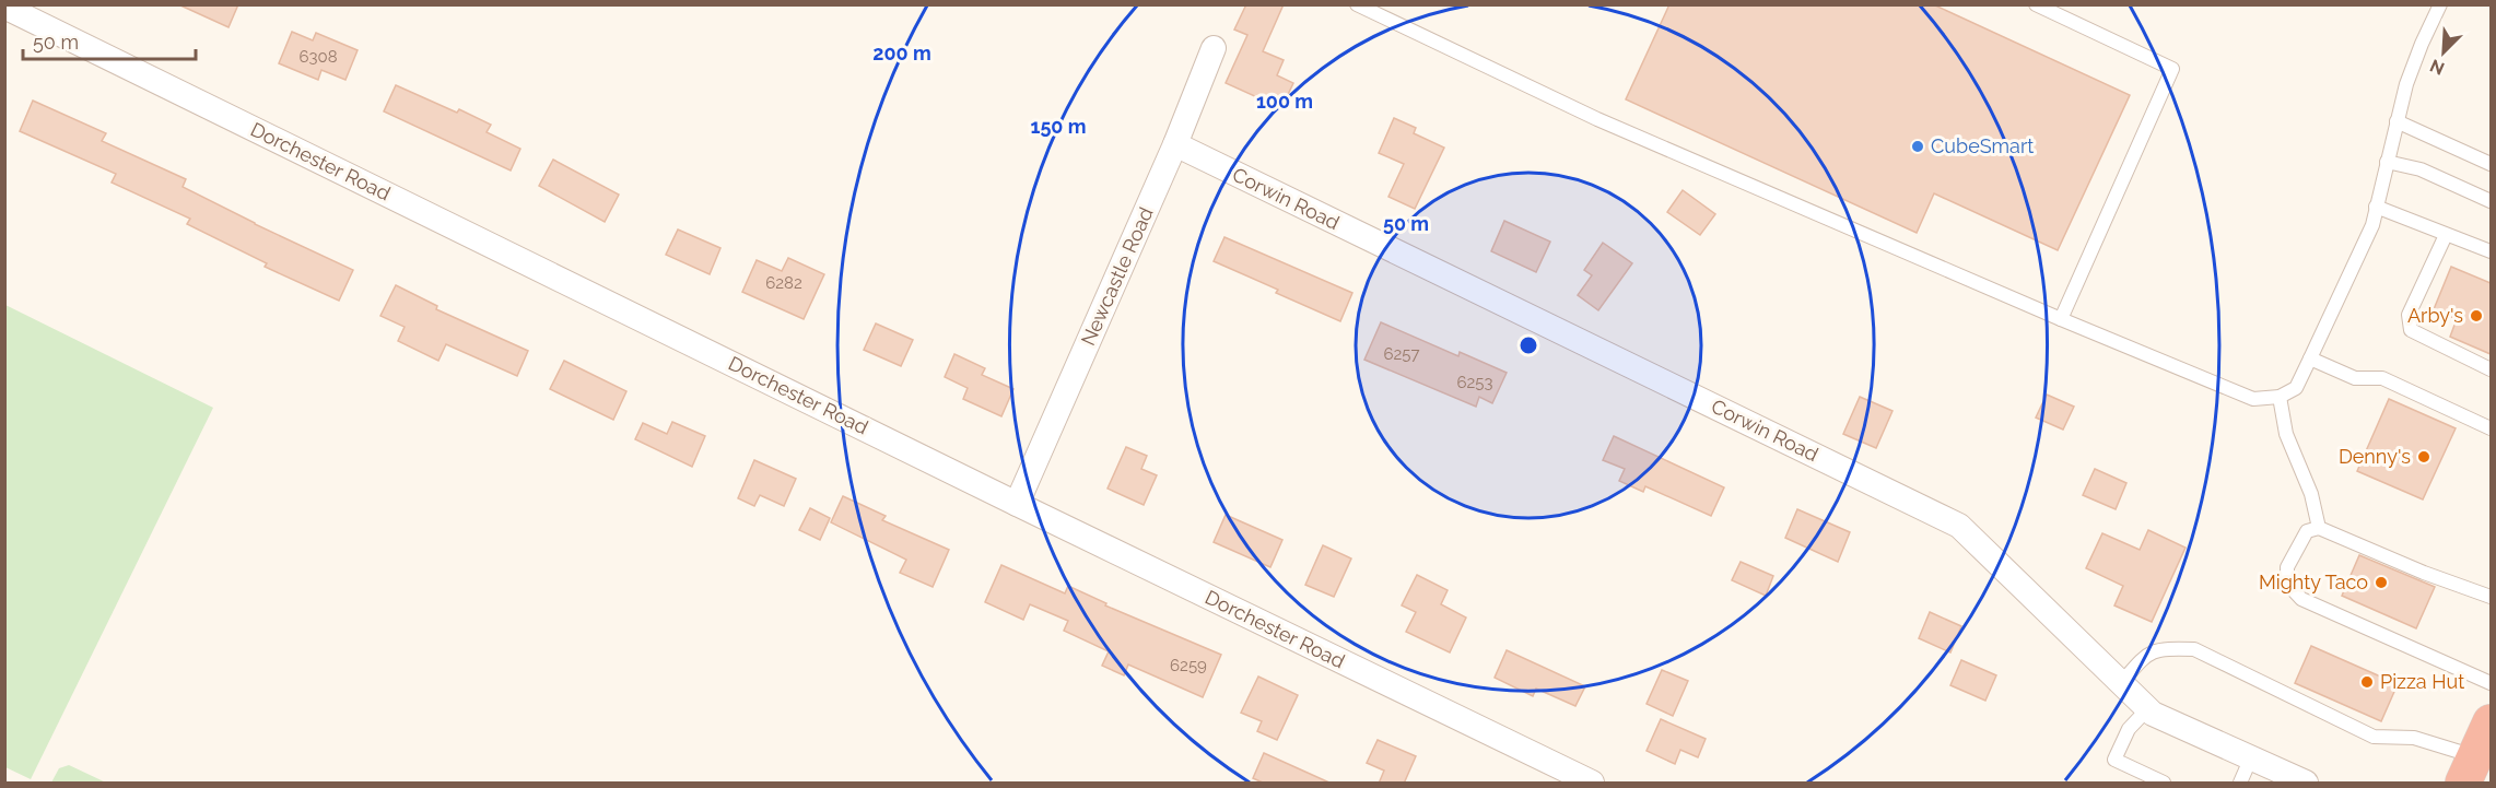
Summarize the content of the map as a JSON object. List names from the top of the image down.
{
  "streets": {
    "street": ["Dorchester Road", "Corwin Road", "Newcastle Road"]
  },
  "crossings": [
    ["Dorchester Road", "Newcastle Road"],
    ["Corwin Road", "Newcastle Road"]
  ],
  "places": [
    "CubeSmart",
    "Arby's",
    "Denny's",
    "Mighty Taco",
    "Pizza Hut"
  ],
  "house_numbers": [
    "6308",
    "6282",
    "6257",
    "6253",
    "6259"
  ],
  "scale_bar": "50 m",
  "north": "bottom left",
  "rings": [
    "200 m",
    "100 m",
    "150 m",
    "50 m"
  ]
}
